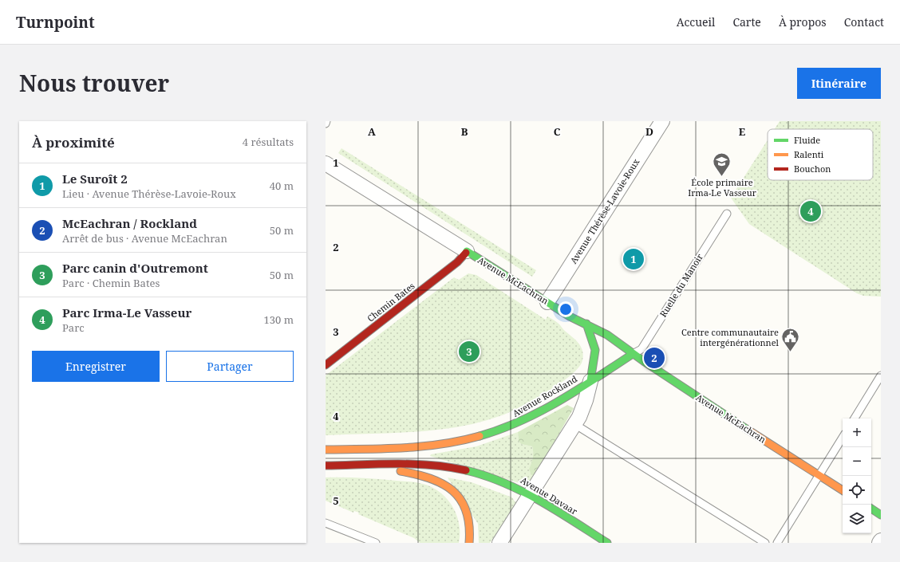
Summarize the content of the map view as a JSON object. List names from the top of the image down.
{
  "streets": {
    "street": [
      "Avenue Thérèse-Lavoie-Roux",
      "Avenue McEachran",
      "Chemin Bates",
      "Avenue Rockland",
      "Avenue Davaar"
    ],
    "lane": ["Ruelle du Manoir"]
  },
  "crossings": [
    ["Avenue Thérèse-Lavoie-Roux", "Avenue McEachran"],
    ["Avenue McEachran", "Ruelle du Manoir"],
    ["Avenue McEachran", "Chemin Bates"],
    ["Avenue McEachran", "Avenue Rockland"],
    ["Ruelle du Manoir", "Avenue Rockland"]
  ],
  "places": {
    "school or university": ["École primaire Irma-Le Vasseur"],
    "public building": ["Centre communautaire intergénérationnel"]
  },
  "legend": ["Fluide", "Ralenti", "Bouchon"],
  "page": {
    "header": "Turnpoint",
    "nav": [
      "Accueil",
      "Carte",
      "À propos",
      "Contact"
    ],
    "title": "Nous trouver",
    "buttons": [
      "Itinéraire",
      ["Enregistrer", "Partager"]
    ],
    "heading": ["À proximité", "4 résultats"],
    "list": [
      {
        "mark": "1",
        "name": "Le Suroît 2",
        "note": "Lieu · Avenue Thérèse-Lavoie-Roux",
        "value": "40 m"
      },
      {
        "mark": "2",
        "name": "McEachran / Rockland",
        "note": "Arrêt de bus · Avenue McEachran",
        "value": "50 m"
      },
      {
        "mark": "3",
        "name": "Parc canin d'Outremont",
        "note": "Parc · Chemin Bates",
        "value": "50 m"
      },
      {
        "mark": "4",
        "name": "Parc Irma-Le Vasseur",
        "note": "Parc",
        "value": "130 m"
      }
    ],
    "pins": [
      "4",
      "1",
      "3",
      "2"
    ],
    "map_buttons": ["+", "−"]
  },
  "grid": {
    "columns": [
      "A",
      "B",
      "C",
      "D",
      "E"
    ],
    "rows": [
      "1",
      "2",
      "3",
      "4",
      "5"
    ]
  }
}
